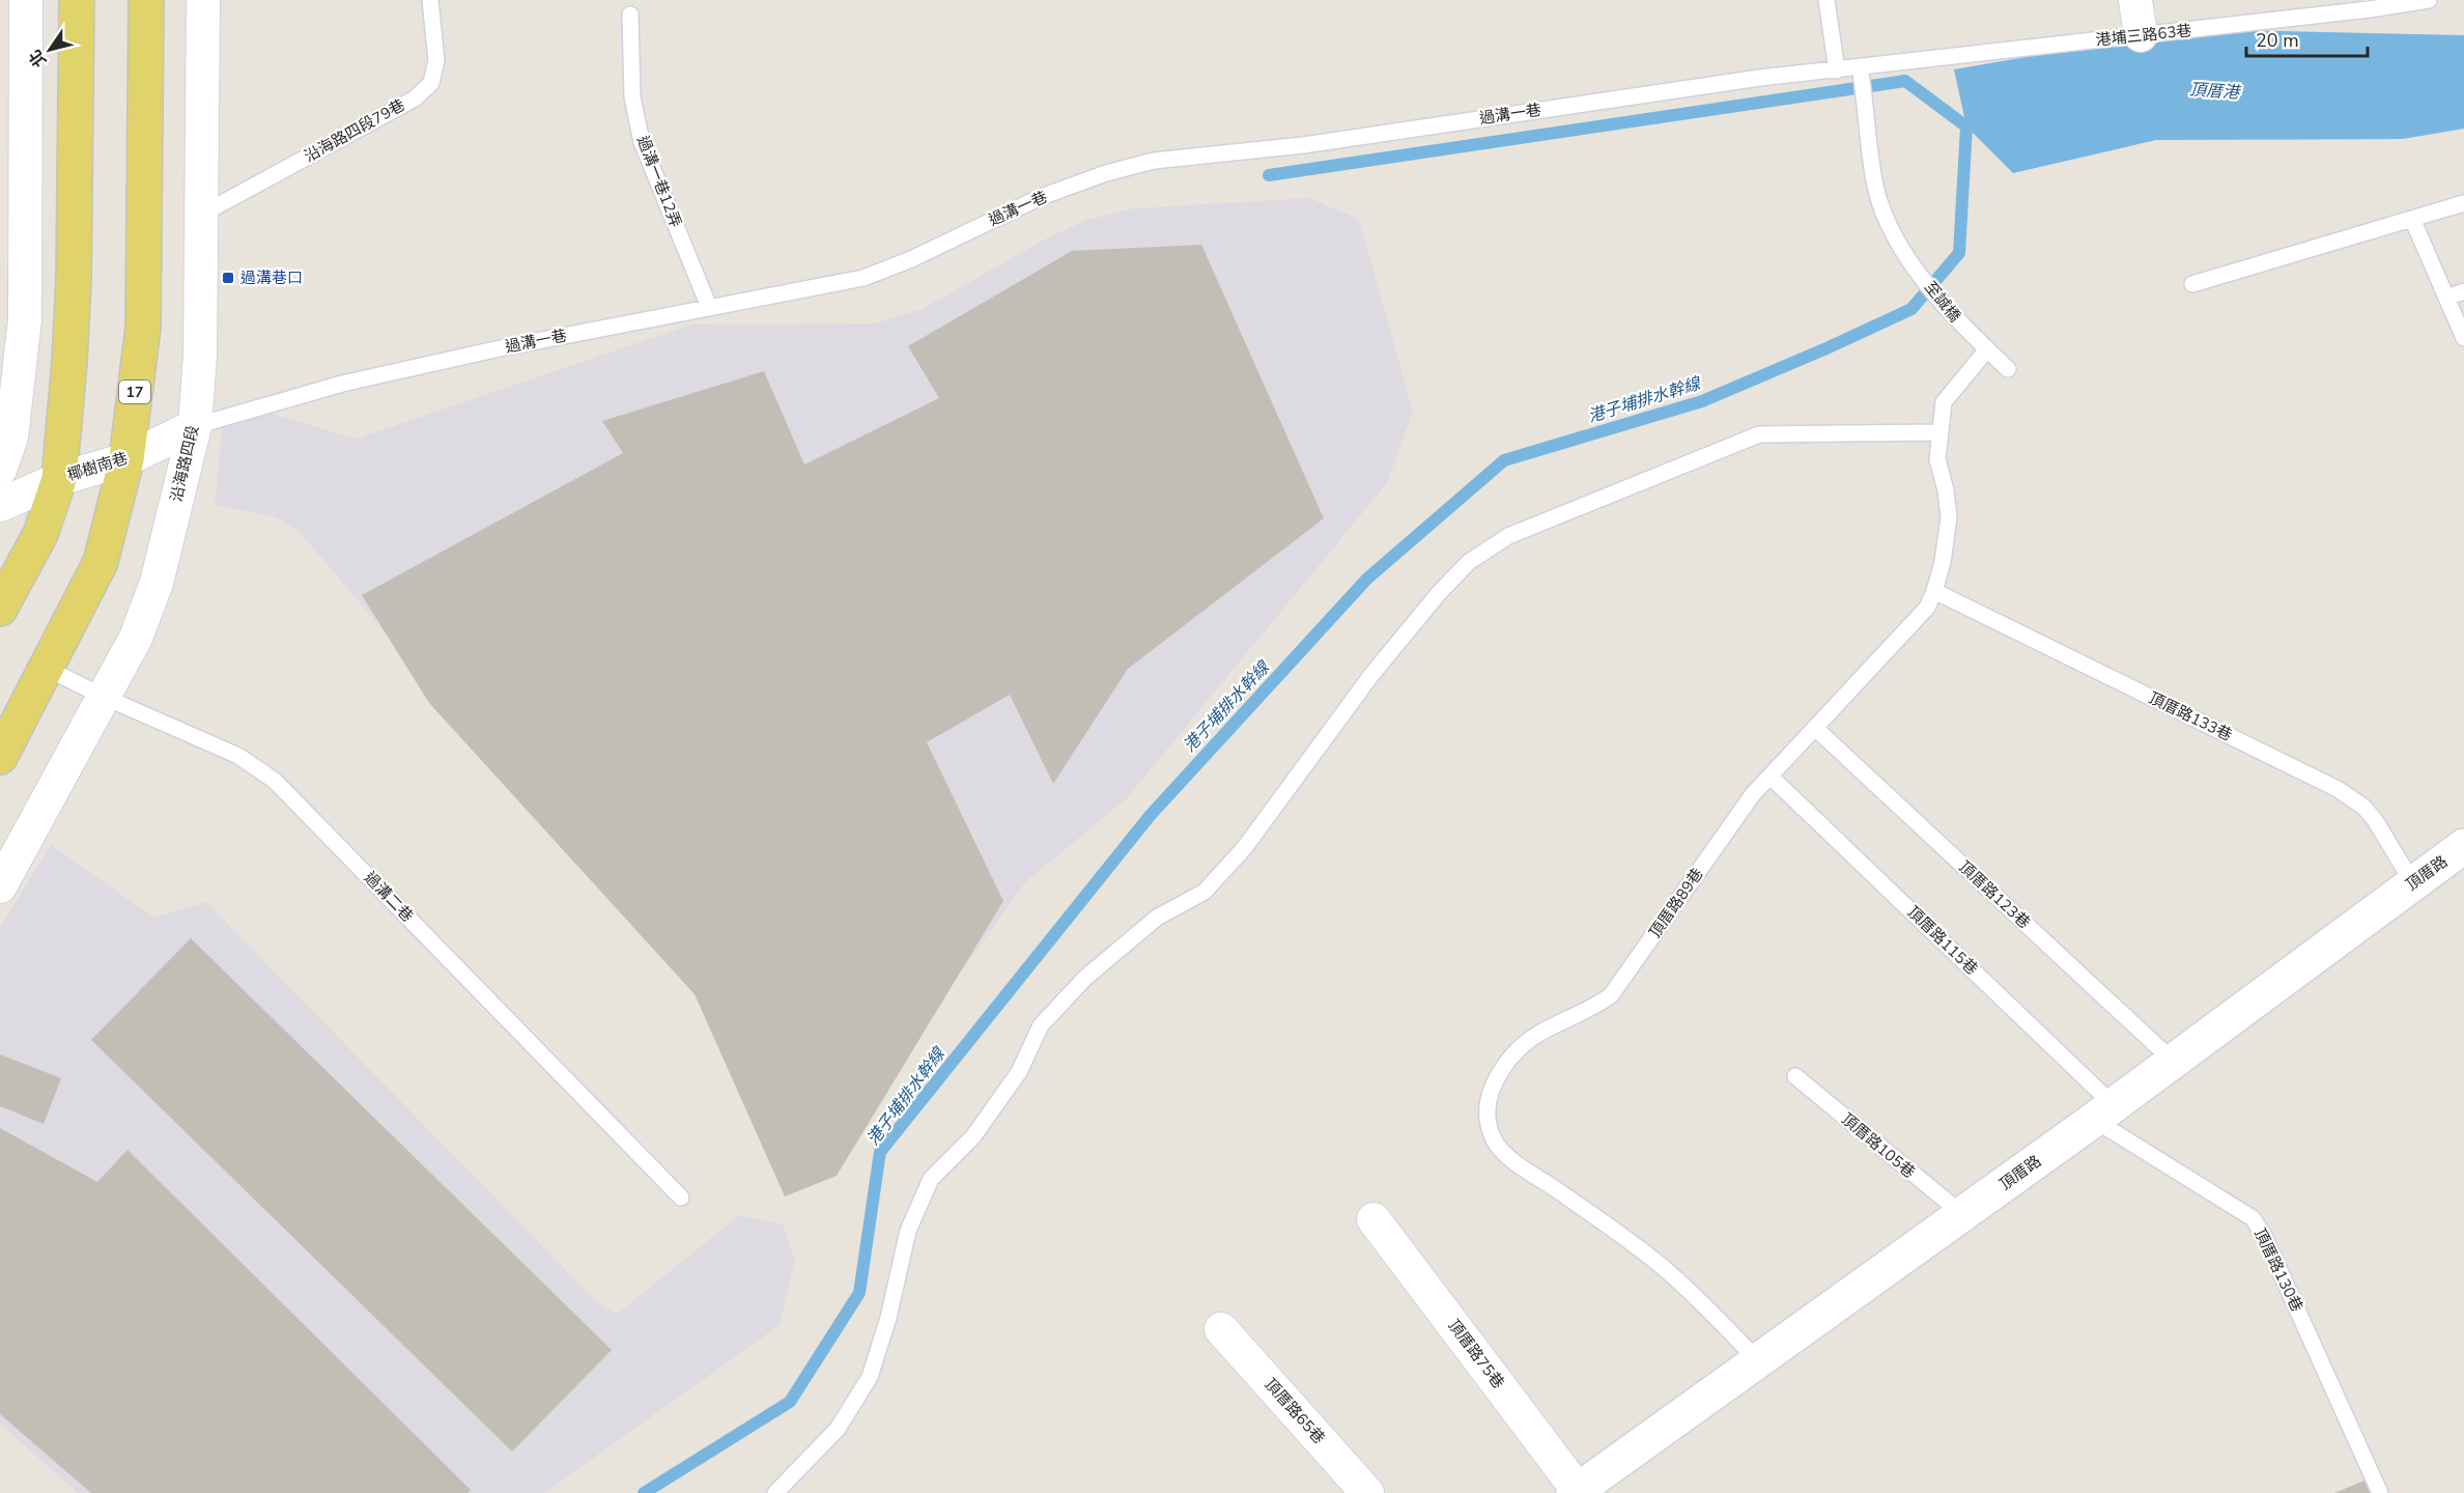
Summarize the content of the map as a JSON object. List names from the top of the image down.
{
  "streets": {
    "main road": ["17"],
    "street": [
      "沿海路四段",
      "椰樹南巷",
      "頂厝路",
      "頂厝路75巷",
      "頂厝路65巷"
    ],
    "lane": [
      "港埔三路63巷",
      "過溝一巷",
      "沿海路四段79巷",
      "過溝一巷12弄",
      "至誠橋",
      "頂厝路133巷",
      "頂厝路123巷",
      "過溝二巷",
      "頂厝路89巷",
      "頂厝路115巷",
      "頂厝路105巷",
      "頂厝路130巷"
    ]
  },
  "crossings": [
    ["港埔三路63巷", "過溝一巷"],
    ["港埔三路63巷", "至誠橋"],
    ["過溝一巷", "過溝一巷12弄"],
    ["過溝一巷", "至誠橋"],
    ["過溝一巷", "沿海路四段"],
    ["過溝一巷", "椰樹南巷"],
    ["沿海路四段79巷", "沿海路四段"],
    ["至誠橋", "頂厝路89巷"],
    ["17", "椰樹南巷"],
    ["17", "過溝二巷"],
    ["沿海路四段", "椰樹南巷"],
    ["沿海路四段", "過溝二巷"],
    ["頂厝路133巷", "頂厝路"],
    ["頂厝路133巷", "頂厝路89巷"],
    ["頂厝路", "頂厝路123巷"],
    ["頂厝路", "頂厝路89巷"],
    ["頂厝路", "頂厝路115巷"],
    ["頂厝路", "頂厝路105巷"],
    ["頂厝路", "頂厝路130巷"],
    ["頂厝路", "頂厝路75巷"],
    ["頂厝路123巷", "頂厝路89巷"],
    ["頂厝路89巷", "頂厝路115巷"],
    ["頂厝路115巷", "頂厝路130巷"]
  ],
  "water": ["頂厝港", "港子埔排水幹線"],
  "places": {
    "transit": ["過溝巷口"]
  },
  "scale_bar": "20 m",
  "north": "bottom left"
}
